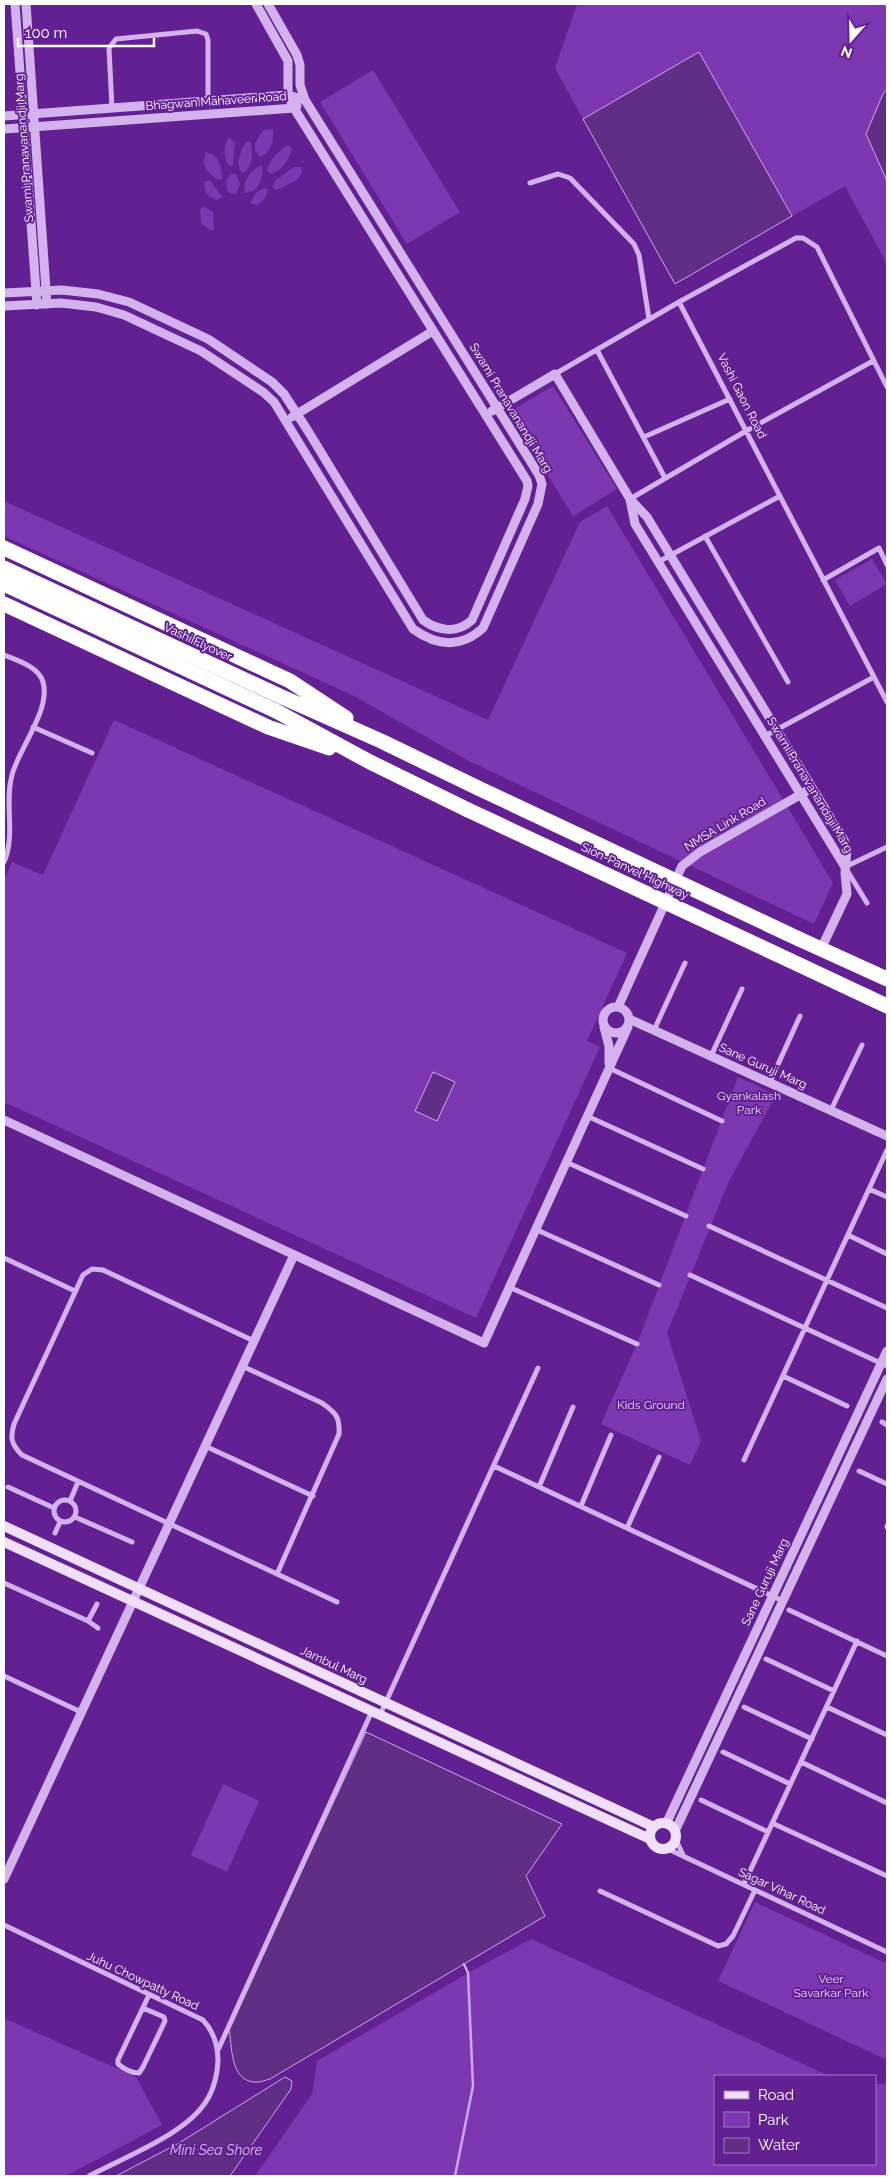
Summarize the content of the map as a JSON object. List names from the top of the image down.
{
  "streets": {
    "highway": ["Vashi Flyover", "Sion-Panvel Highway"],
    "main road": ["Jambul Marg"],
    "street": [
      "Bhagwan Mahaveer Road",
      "Swami Pranavanandji Marg",
      "Vashi Gaon Road",
      "Swami Pranavanandaji Marg",
      "NMSA Link Road",
      "Sane Guruji Marg",
      "Sagar Vihar Road",
      "Juhu Chowpatty Road"
    ]
  },
  "crossings": [
    ["Bhagwan Mahaveer Road", "Swami Pranavanandji Marg"],
    ["Vashi Flyover", "Sion-Panvel Highway"],
    ["Swami Pranavanandaji Marg", "NMSA Link Road"],
    ["NMSA Link Road", "Sane Guruji Marg"],
    ["Sane Guruji Marg", "Jambul Marg"],
    ["Sane Guruji Marg", "Sagar Vihar Road"],
    ["Jambul Marg", "Sagar Vihar Road"]
  ],
  "water": ["Mini Sea Shore"],
  "parks": ["Gyankalash Park", "Kids Ground", "Veer Savarkar Park"],
  "legend": ["Road", "Park", "Water"],
  "scale_bar": "100 m",
  "north": "bottom"
}
